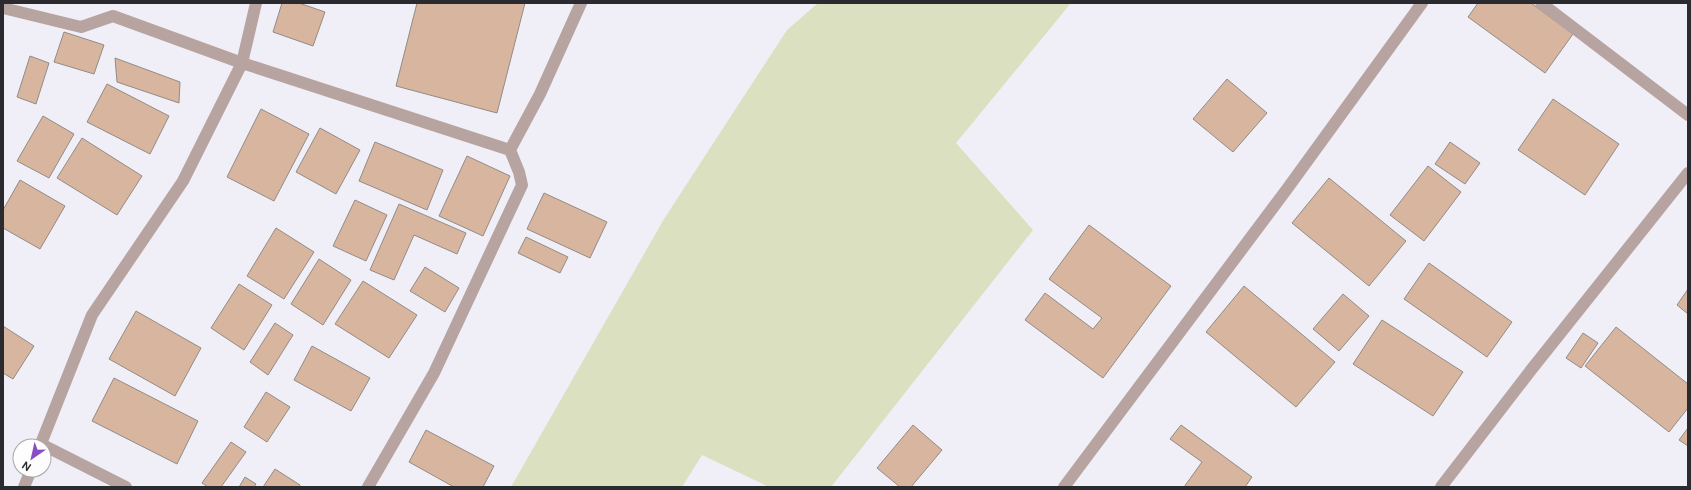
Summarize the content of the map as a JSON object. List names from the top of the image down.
{
  "north": "bottom left"
}
